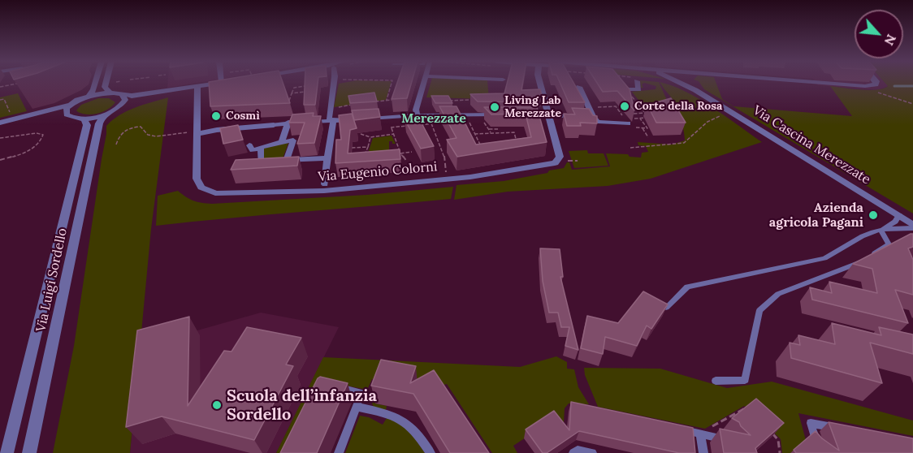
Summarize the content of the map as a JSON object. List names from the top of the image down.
{
  "streets": {
    "street": ["Via Cascina Merezzate", "Via Eugenio Colorni", "Via Luigi Sordello"]
  },
  "districts": ["Merezzate"],
  "places": [
    "Corte della Rosa",
    "Living Lab Merezzate",
    "Cosmì",
    "Azienda agricola Pagani",
    "Scuola dell’infanzia Sordello"
  ],
  "north": "bottom right"
}
